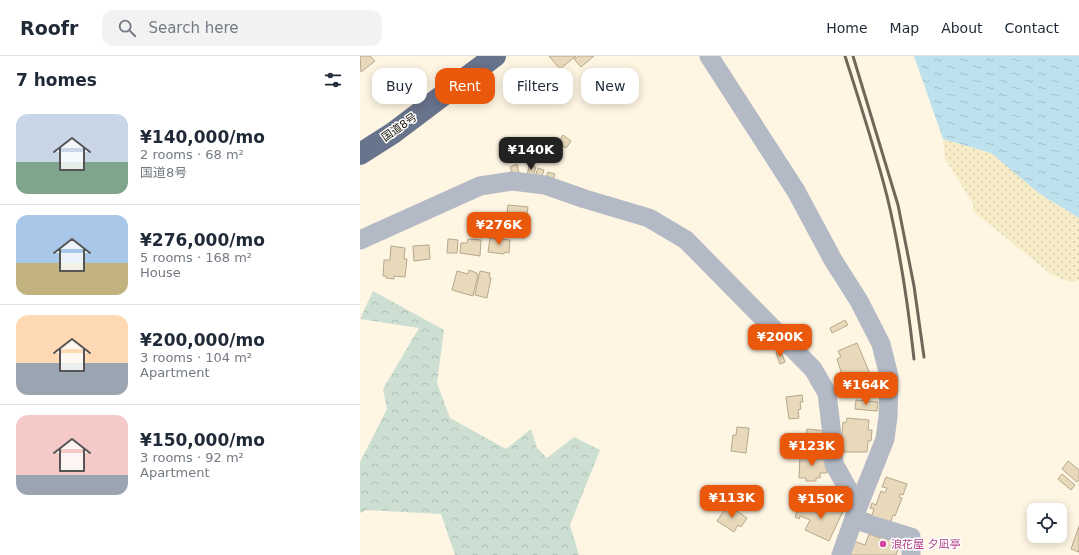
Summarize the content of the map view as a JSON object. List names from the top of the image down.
{
  "streets": {
    "highway": ["国道8号"]
  },
  "places": ["浪花屋 夕凪亭"],
  "page": {
    "header": "Roofr",
    "search": "Search here",
    "nav": [
      "Home",
      "Map",
      "About",
      "Contact"
    ],
    "heading": "7 homes",
    "chip": [
      "Buy",
      "Rent",
      "Filters",
      "New"
    ],
    "list": [
      {
        "name": "¥140,000/mo",
        "note": "2 rooms · 68 m² · 国道8号"
      },
      {
        "name": "¥276,000/mo",
        "note": "5 rooms · 168 m² · House"
      },
      {
        "name": "¥200,000/mo",
        "note": "3 rooms · 104 m² · Apartment"
      },
      {
        "name": "¥150,000/mo",
        "note": "3 rooms · 92 m² · Apartment"
      }
    ],
    "price": [
      "¥140K",
      "¥276K",
      "¥200K",
      "¥164K",
      "¥123K",
      "¥113K",
      "¥150K"
    ]
  }
}
